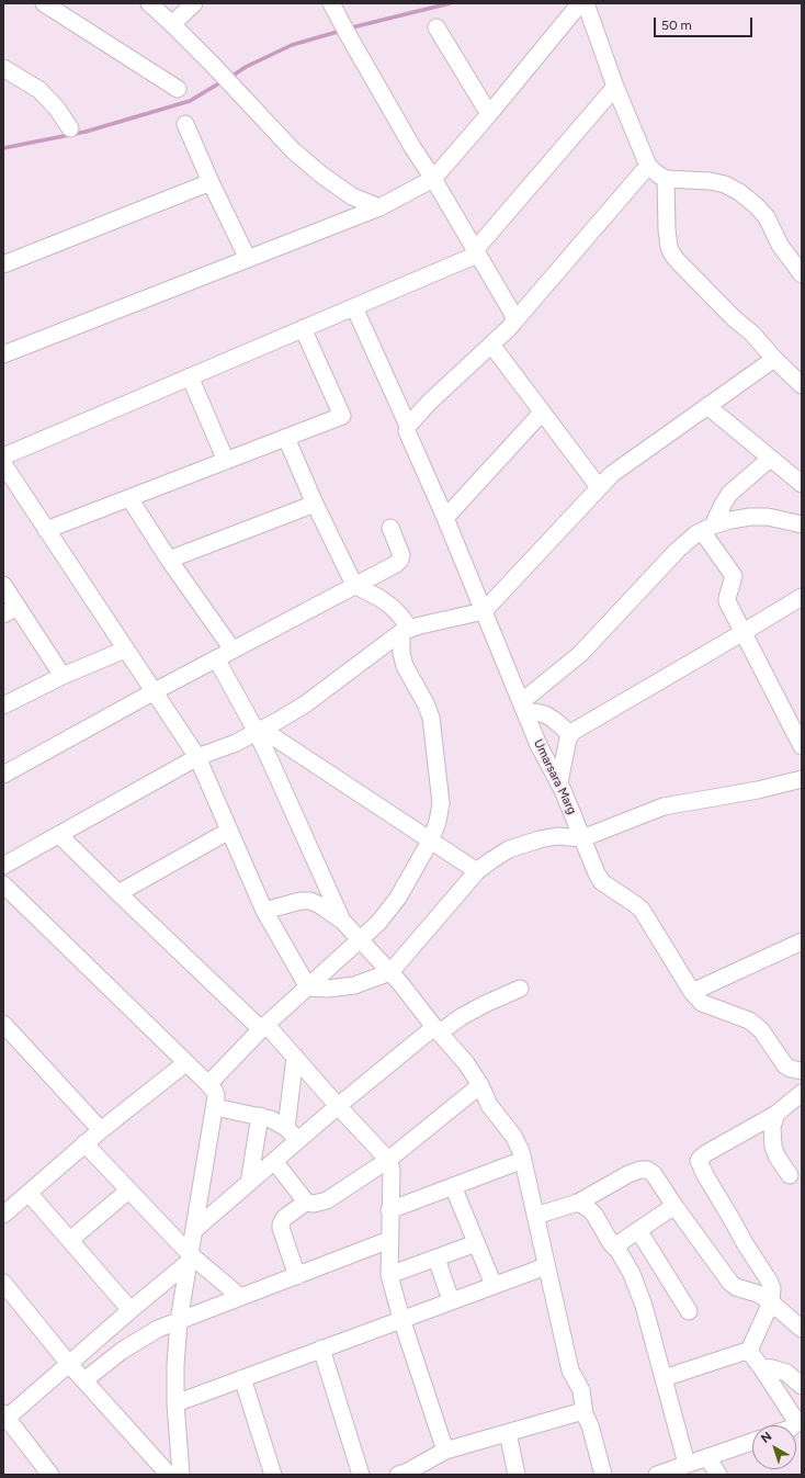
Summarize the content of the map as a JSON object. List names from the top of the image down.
{
  "streets": {
    "street": ["Umarsara Marg"]
  },
  "scale_bar": "50 m",
  "north": "top left"
}
